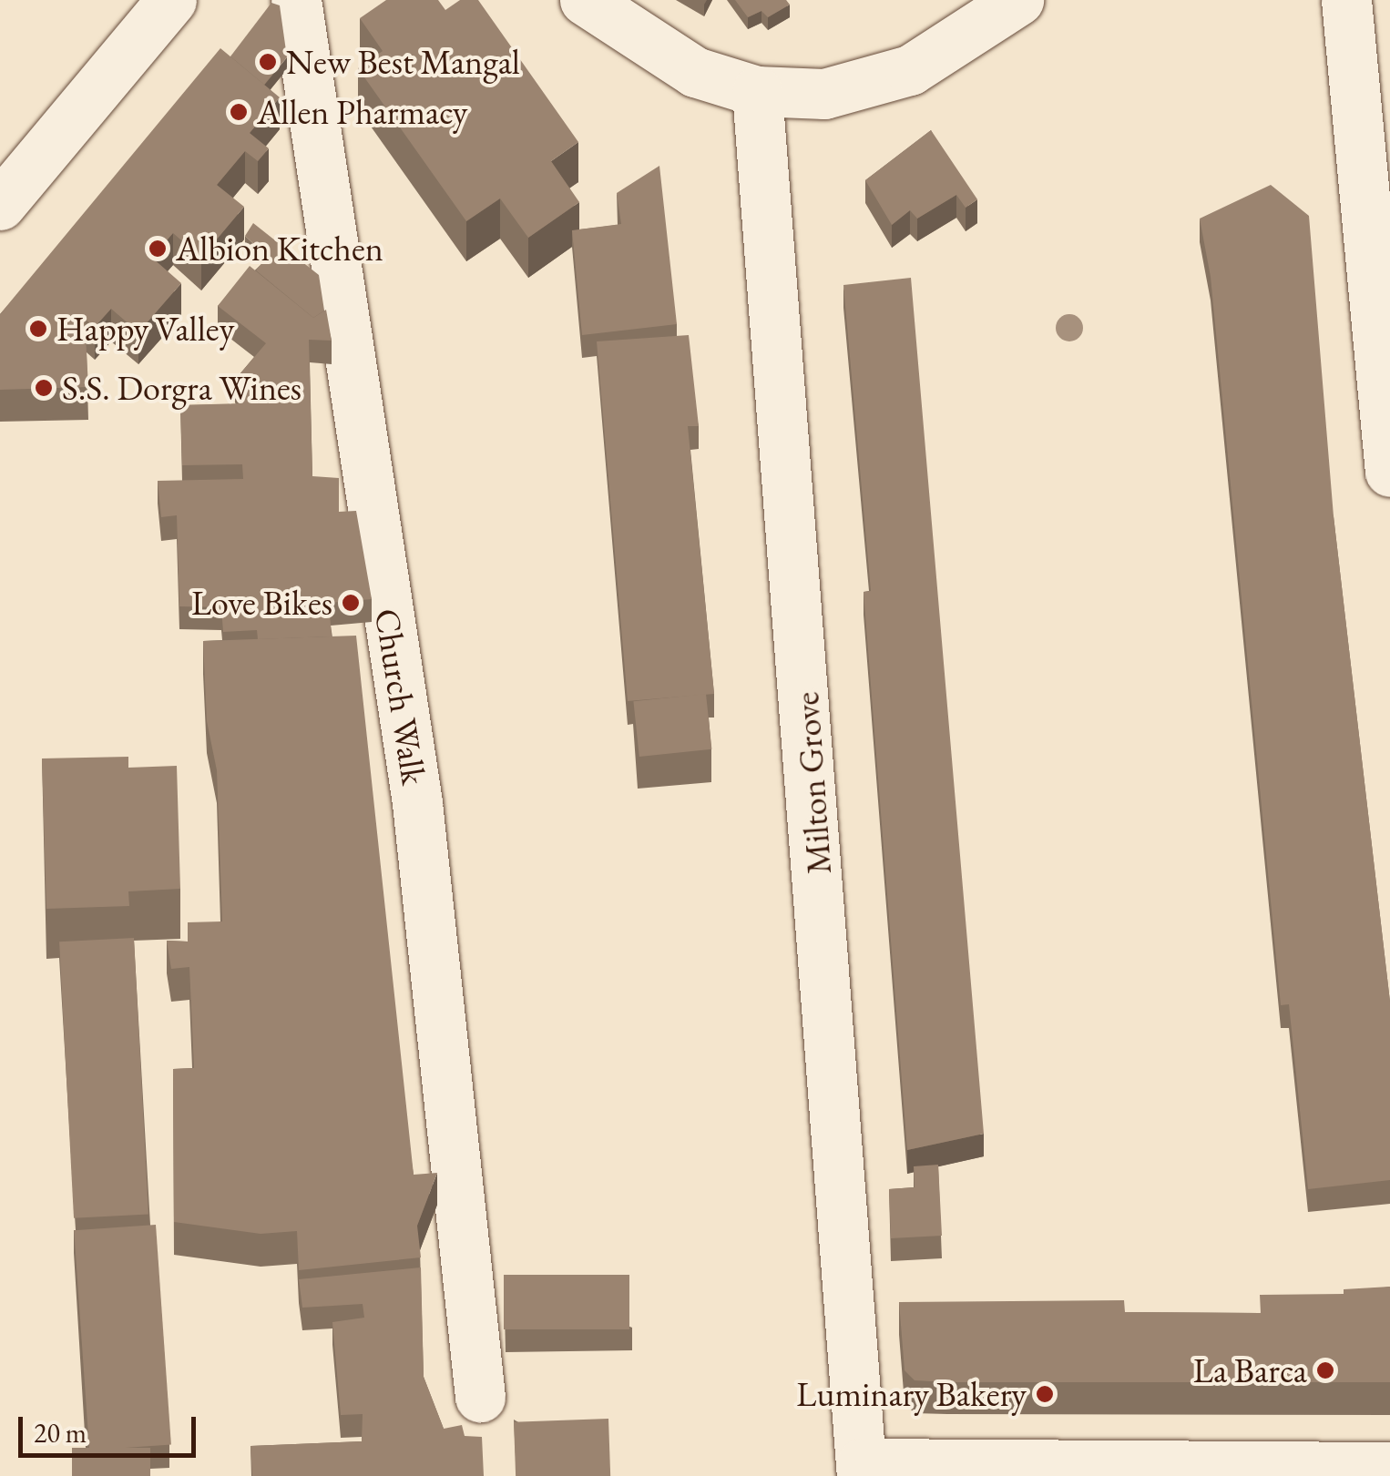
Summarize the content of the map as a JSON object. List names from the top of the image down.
{
  "streets": {
    "street": ["Church Walk", "Milton Grove"]
  },
  "places": [
    "New Best Mangal",
    "Allen Pharmacy",
    "Albion Kitchen",
    "Happy Valley",
    "S.S. Dorgra Wines",
    "Love Bikes",
    "La Barca",
    "Luminary Bakery"
  ],
  "scale_bar": "20 m"
}
